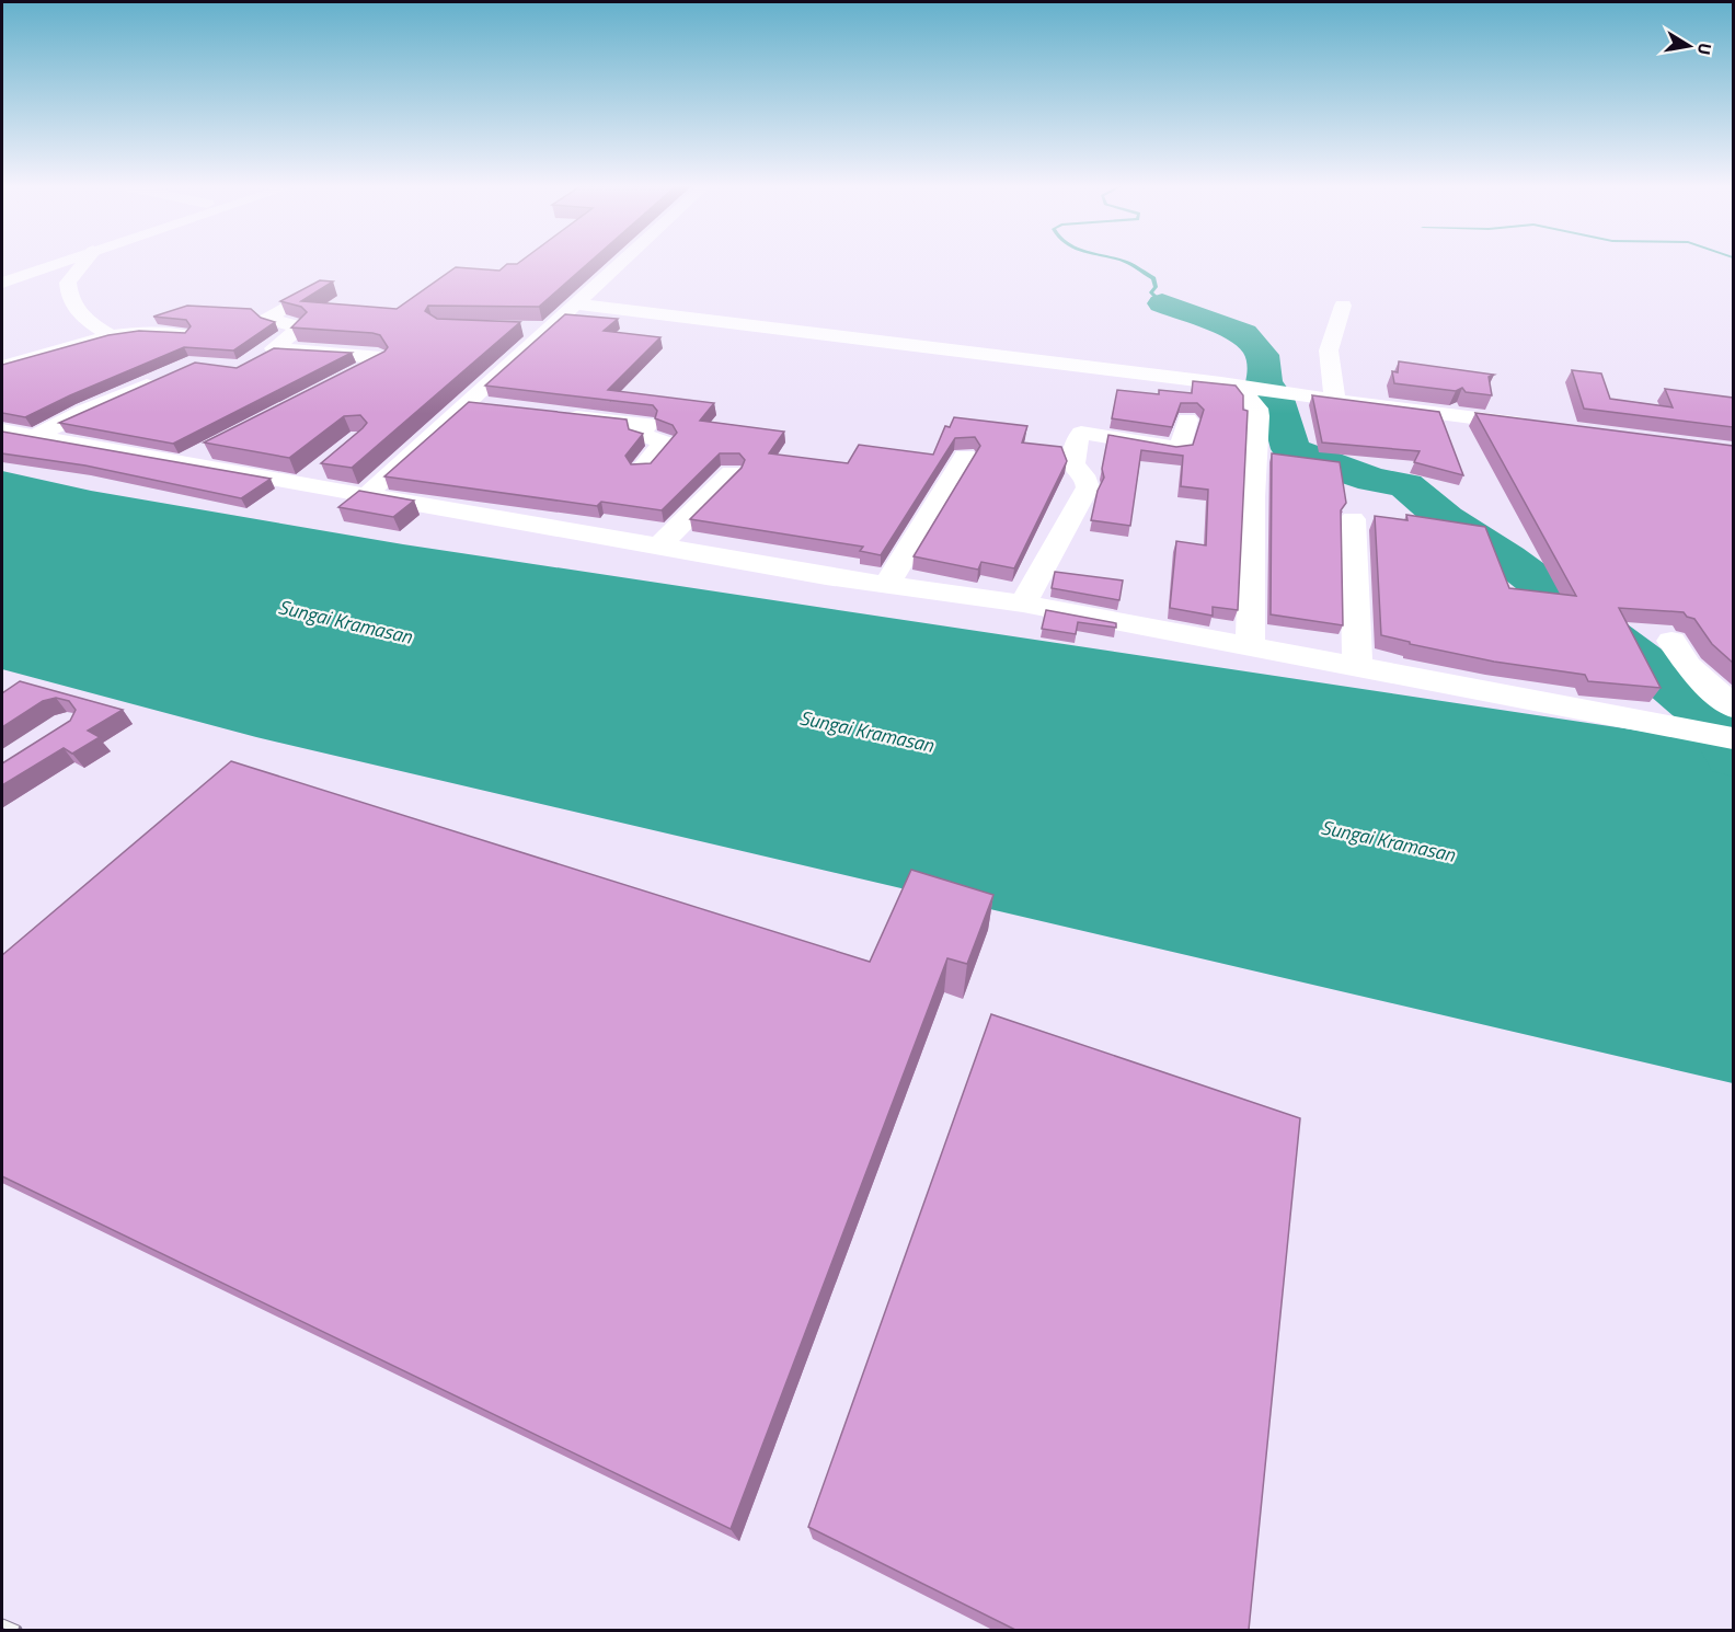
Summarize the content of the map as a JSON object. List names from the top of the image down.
{
  "water": ["Sungai Kramasan"],
  "north": "right"
}
